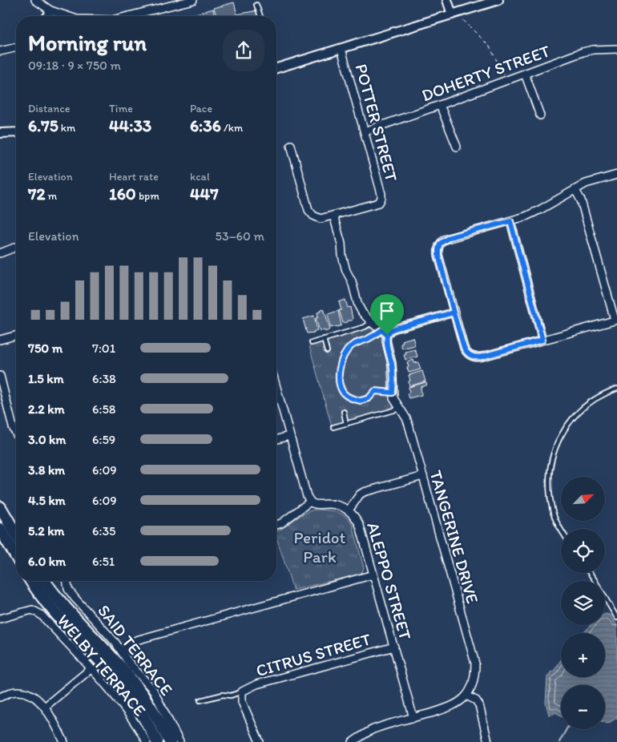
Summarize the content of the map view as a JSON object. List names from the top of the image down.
{
  "streets": {
    "street": [
      "DOHERTY STREET",
      "POTTER STREET",
      "TANGERINE DRIVE",
      "ALEPPO STREET",
      "SAID TERRACE",
      "CITRUS STREET",
      "WELBY TERRACE"
    ]
  },
  "crossings": [
    ["DOHERTY STREET", "POTTER STREET"],
    ["ALEPPO STREET", "CITRUS STREET"]
  ],
  "parks": ["Peridot Park"],
  "north": "top right",
  "page": {
    "heading": ["Morning run", "09:18 · 9 × 750 m"],
    "stats": [
      ["Distance", "6.75 km"],
      ["Time", "44:33"],
      ["Pace", "6:36 /km"],
      ["Elevation", "72 m"],
      ["Heart rate", "160 bpm"],
      ["kcal", "447"]
    ],
    "chart": ["Elevation", "53–60 m"],
    "list": [
      {
        "name": "750 m",
        "note": "7:01"
      },
      {
        "name": "1.5 km",
        "note": "6:38"
      },
      {
        "name": "2.2 km",
        "note": "6:58"
      },
      {
        "name": "3.0 km",
        "note": "6:59"
      },
      {
        "name": "3.8 km",
        "note": "6:09"
      },
      {
        "name": "4.5 km",
        "note": "6:09"
      },
      {
        "name": "5.2 km",
        "note": "6:35"
      },
      {
        "name": "6.0 km",
        "note": "6:51"
      }
    ],
    "map_buttons": ["+", "−"]
  }
}
